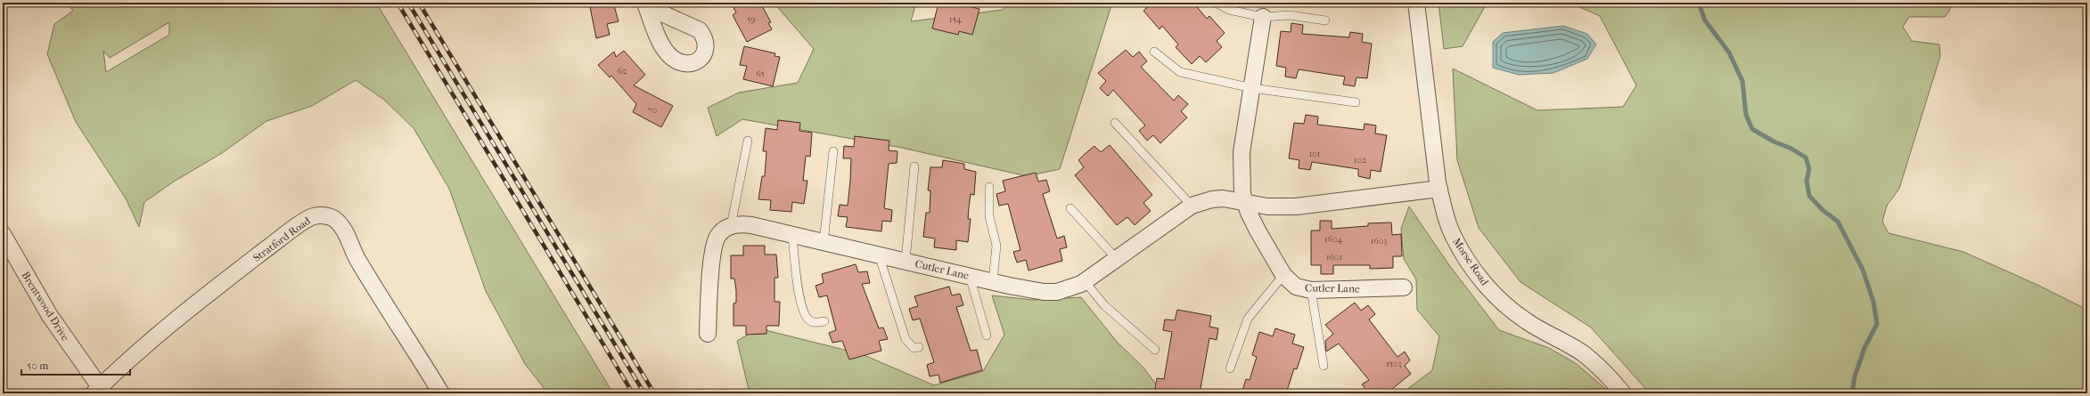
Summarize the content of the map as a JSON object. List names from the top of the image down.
{
  "streets": {
    "street": [
      "Stratford Road",
      "Morse Road",
      "Cutler Lane",
      "Brentwood Drive"
    ]
  },
  "crossings": [
    ["Stratford Road", "Brentwood Drive"],
    ["Morse Road", "Cutler Lane"]
  ],
  "house_numbers": [
    "59",
    "154",
    "62",
    "65",
    "70",
    "101",
    "102",
    "1604",
    "1603",
    "1601",
    "1503"
  ],
  "scale_bar": "50 m"
}
